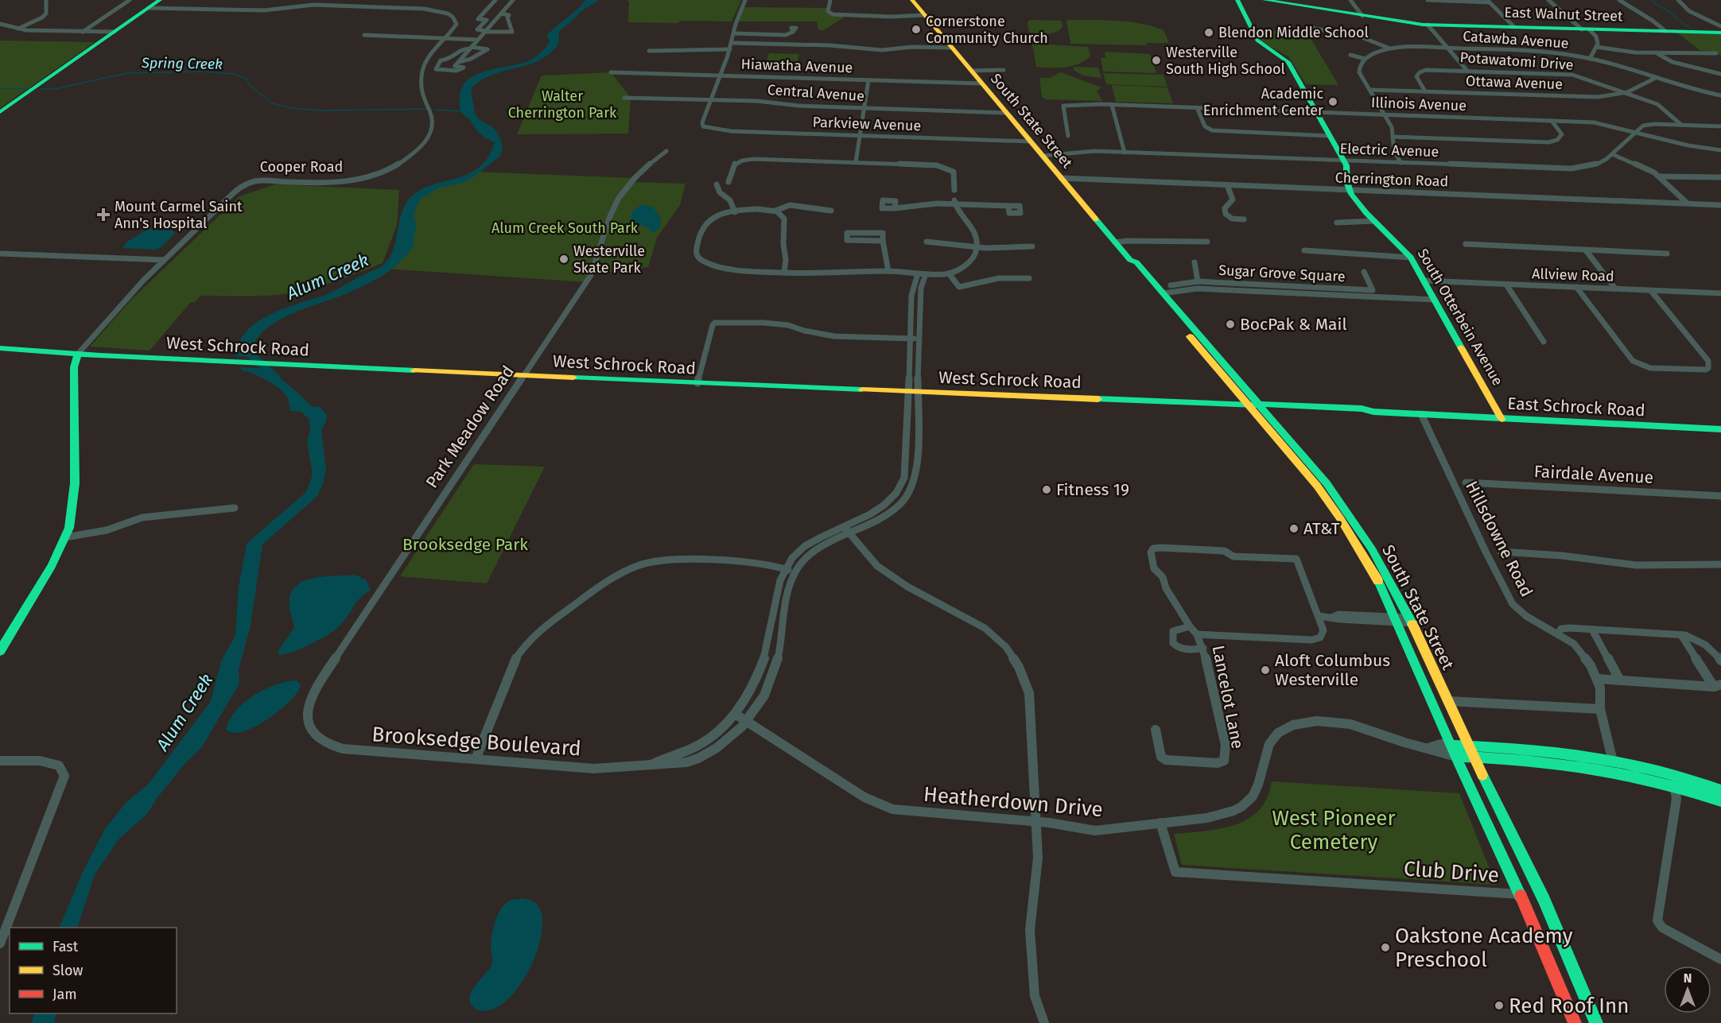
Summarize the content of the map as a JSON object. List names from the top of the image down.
{
  "streets": {
    "main road": [
      "East Walnut Street",
      "South State Street",
      "Cooper Road",
      "South Otterbein Avenue",
      "West Schrock Road",
      "East Schrock Road"
    ],
    "street": [
      "Catawba Avenue",
      "Potawatomi Drive",
      "Hiawatha Avenue",
      "Ottawa Avenue",
      "Central Avenue",
      "Illinois Avenue",
      "Parkview Avenue",
      "Electric Avenue",
      "Cherrington Road",
      "Sugar Grove Square",
      "Allview Road",
      "Park Meadow Road",
      "Fairdale Avenue",
      "Hillsdowne Road",
      "Lancelot Lane",
      "Brooksedge Boulevard",
      "Heatherdown Drive",
      "Club Drive"
    ]
  },
  "crossings": [
    ["Catawba Avenue", "Ottawa Avenue"],
    ["Potawatomi Drive", "Ottawa Avenue"],
    ["Potawatomi Drive", "Electric Avenue"],
    ["Hiawatha Avenue", "South State Street"],
    ["Central Avenue", "South State Street"],
    ["Central Avenue", "Parkview Avenue"],
    ["Illinois Avenue", "Electric Avenue"],
    ["Illinois Avenue", "South Otterbein Avenue"],
    ["South State Street", "Parkview Avenue"],
    ["South State Street", "Electric Avenue"],
    ["South State Street", "Cherrington Road"],
    ["South State Street", "West Schrock Road"],
    ["South State Street", "East Schrock Road"],
    ["South State Street", "Heatherdown Drive"],
    ["South State Street", "Club Drive"],
    ["Electric Avenue", "South Otterbein Avenue"],
    ["Cooper Road", "West Schrock Road"],
    ["Cherrington Road", "South Otterbein Avenue"],
    ["Allview Road", "South Otterbein Avenue"],
    ["South Otterbein Avenue", "East Schrock Road"],
    ["West Schrock Road", "East Schrock Road"],
    ["West Schrock Road", "Park Meadow Road"],
    ["West Schrock Road", "Brooksedge Boulevard"],
    ["East Schrock Road", "Hillsdowne Road"],
    ["Park Meadow Road", "Brooksedge Boulevard"],
    ["Brooksedge Boulevard", "Heatherdown Drive"],
    ["Heatherdown Drive", "Club Drive"]
  ],
  "water": ["Spring Creek", "Alum Creek"],
  "parks": [
    "Walter Cherrington Park",
    "Alum Creek South Park",
    "Brooksedge Park",
    "West Pioneer Cemetery"
  ],
  "places": {
    "other": [
      "Cornerstone Community Church",
      "Blendon Middle School",
      "Westerville South High School",
      "Academic Enrichment Center",
      "Westerville Skate Park",
      "BocPak & Mail",
      "Fitness 19",
      "AT&T",
      "Aloft Columbus Westerville",
      "Oakstone Academy Preschool",
      "Red Roof Inn"
    ],
    "health": ["Mount Carmel Saint Ann's Hospital"]
  },
  "legend": ["Fast", "Slow", "Jam"],
  "north": "top"
}
